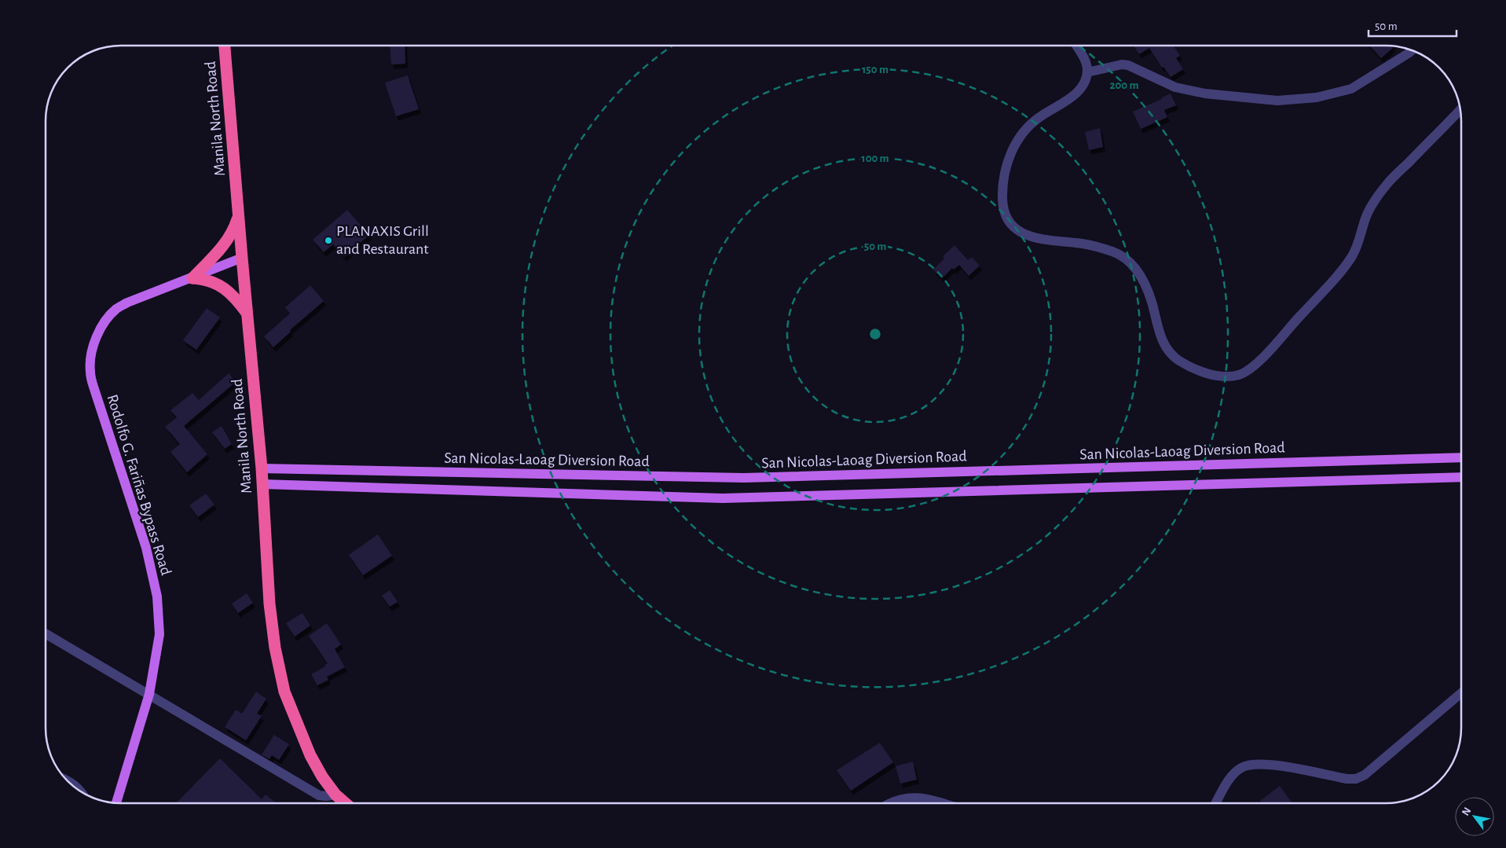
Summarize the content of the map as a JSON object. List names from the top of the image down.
{
  "streets": {
    "highway": ["Manila North Road"],
    "main road": ["San Nicolas-Laoag Diversion Road", "Rodolfo G. Fariñas Bypass Road"]
  },
  "crossings": [
    ["Manila North Road", "San Nicolas-Laoag Diversion Road"],
    ["Manila North Road", "Rodolfo G. Fariñas Bypass Road"]
  ],
  "places": ["PLANAXIS Grill and Restaurant"],
  "scale_bar": "50 m",
  "north": "top left",
  "rings": [
    "150 m",
    "200 m",
    "100 m",
    "50 m"
  ]
}
